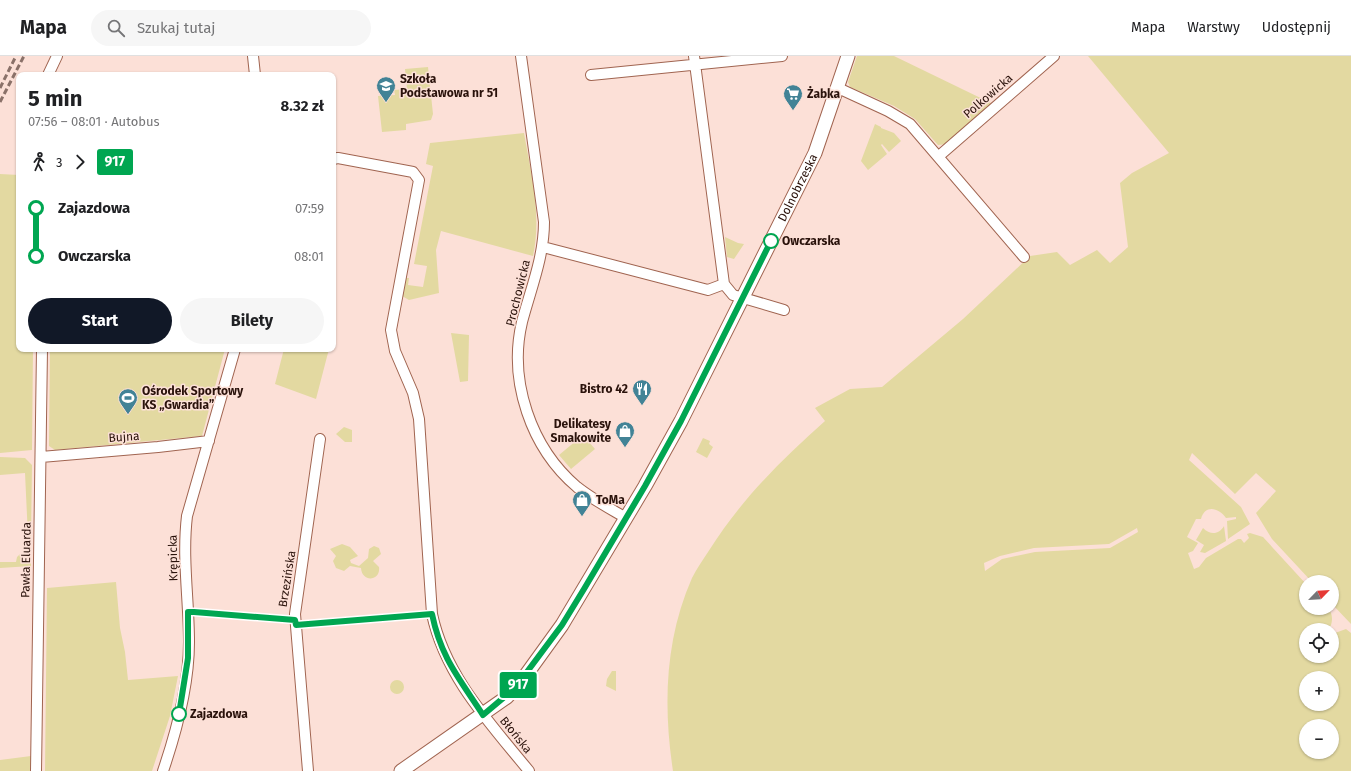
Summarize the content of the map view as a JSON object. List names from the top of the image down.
{
  "streets": {
    "street": [
      "Polkowicka",
      "Dolnobrzeska",
      "Prochowicka",
      "Bujna",
      "Krępicka",
      "Pawła Eluarda",
      "Brzezińska",
      "Błońska"
    ]
  },
  "crossings": [
    ["Dolnobrzeska", "Prochowicka"],
    ["Dolnobrzeska", "Błońska"],
    ["Bujna", "Krępicka"],
    ["Bujna", "Pawła Eluarda"]
  ],
  "places": {
    "school or university": ["Szkoła Podstawowa nr 51"],
    "supermarket": ["Żabka"],
    "other": ["Owczarska", "Zajazdowa"],
    "restaurant": ["Bistro 42"],
    "sports": ["Ośrodek Sportowy KS „Gwardia”"],
    "shop": ["Delikatesy Smakowite", "ToMa"]
  },
  "lines": ["bus line 917"],
  "north": "top right",
  "page": {
    "header": "Mapa",
    "search": "Szukaj tutaj",
    "nav": ["Mapa", "Warstwy", "Udostępnij"],
    "on_map": "917",
    "heading": ["5 min", "07:56 – 08:01 · Autobus", "8.32 zł"],
    "legs": ["3", "917"],
    "list": [
      {
        "name": "Zajazdowa",
        "value": "07:59"
      },
      {
        "name": "Owczarska",
        "value": "08:01"
      }
    ],
    "buttons": ["Start", "Bilety"],
    "map_buttons": ["+", "−"]
  }
}
